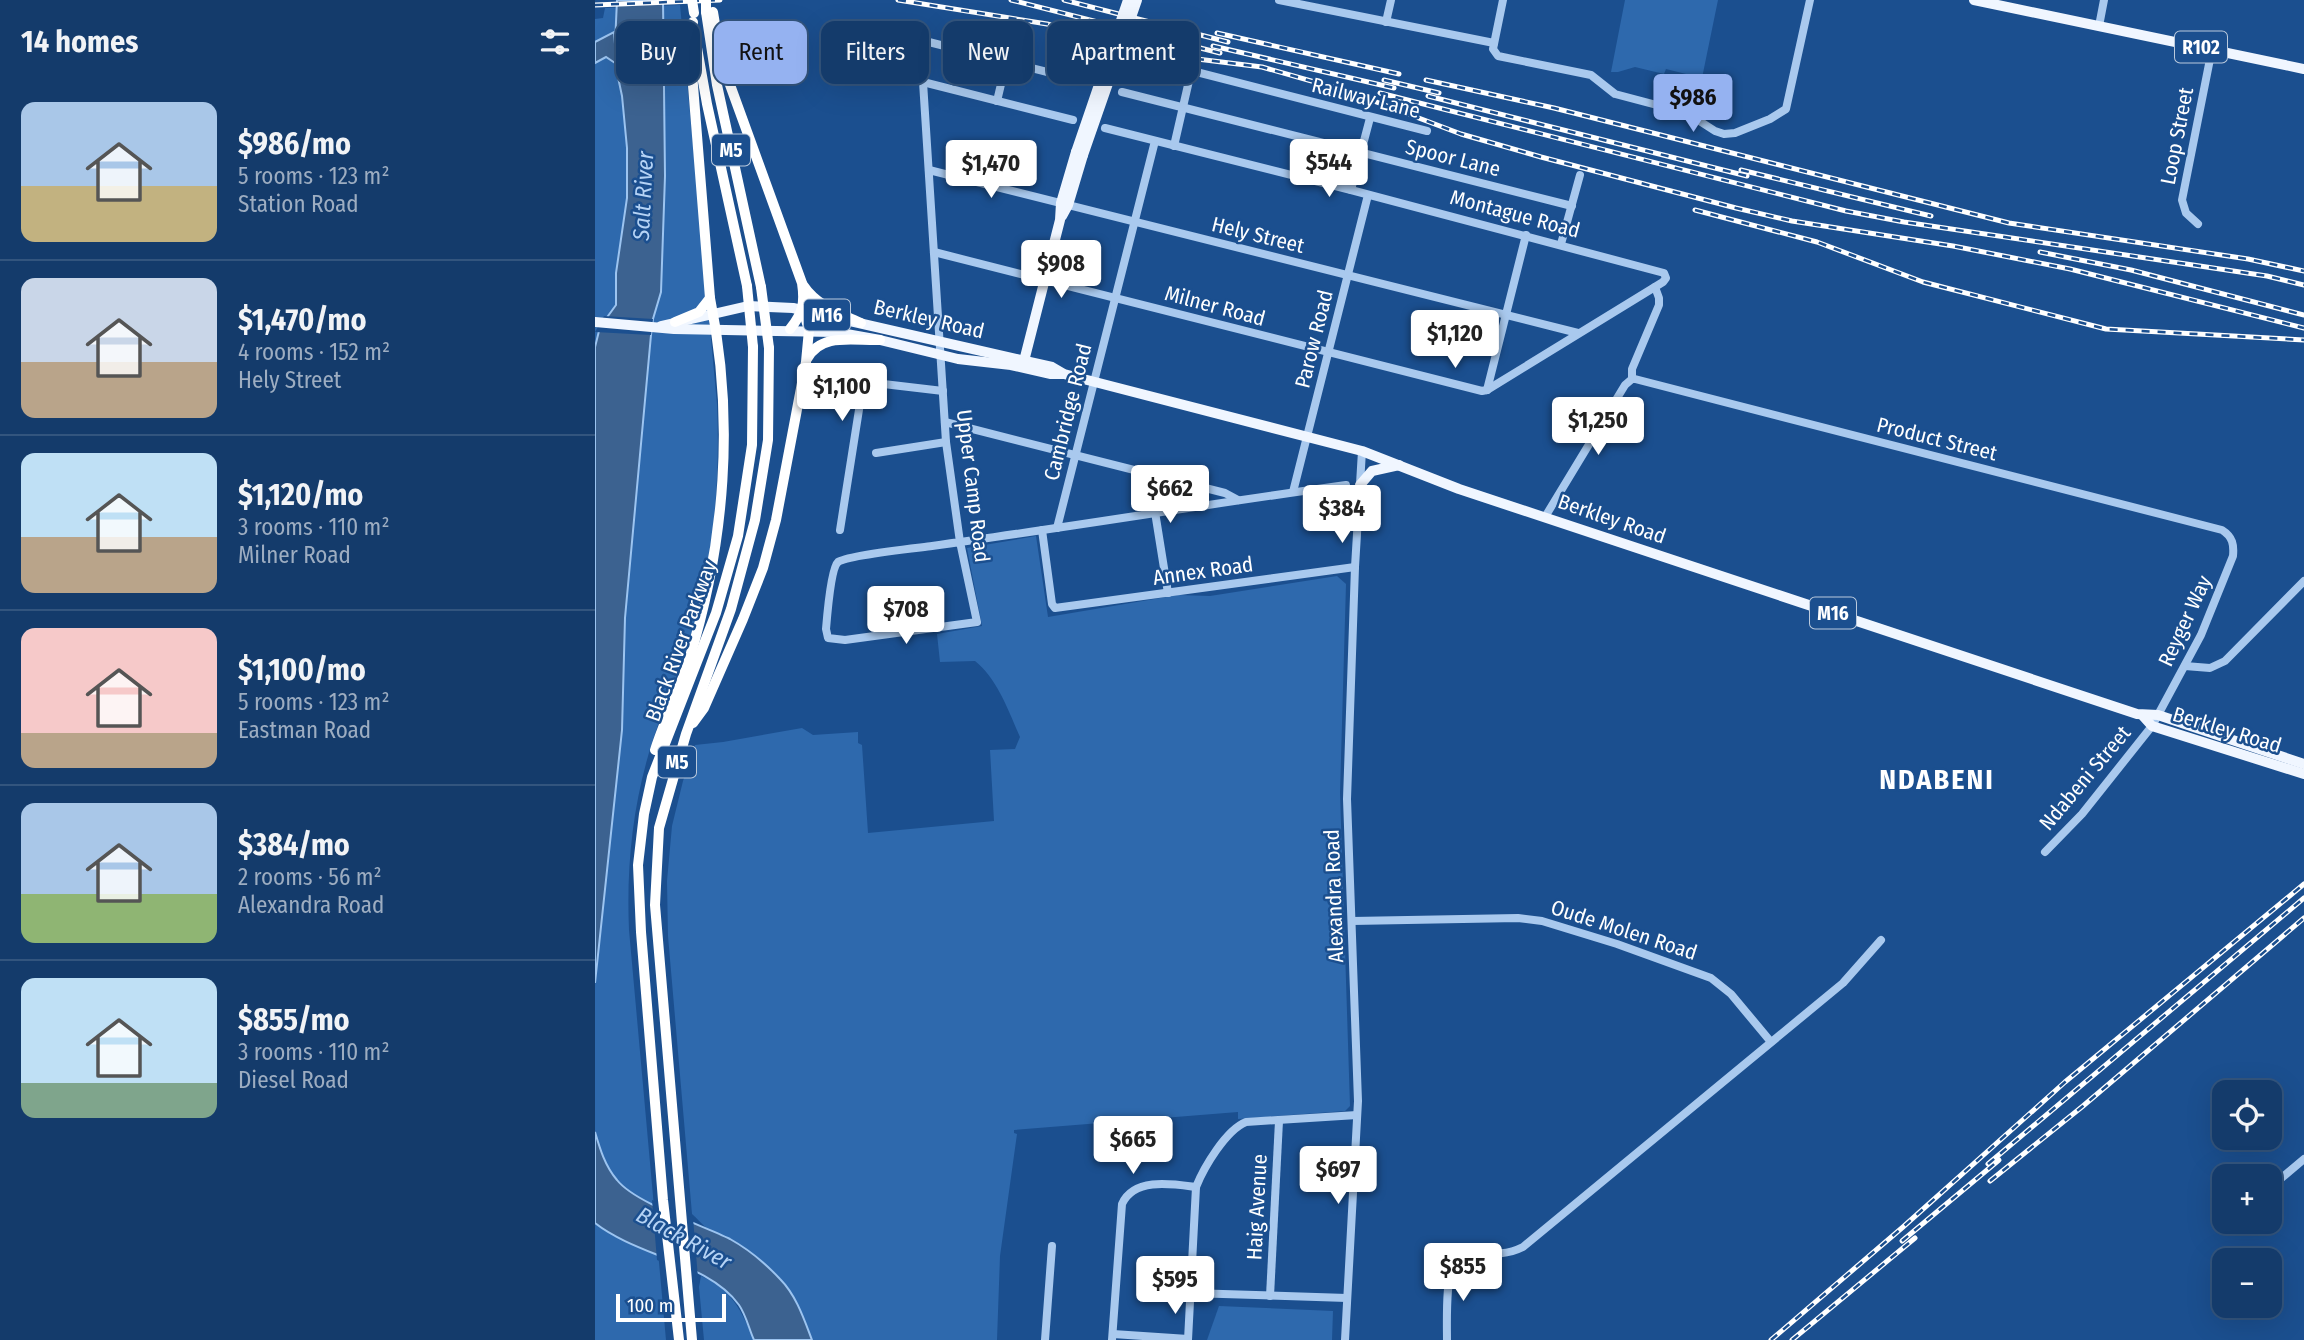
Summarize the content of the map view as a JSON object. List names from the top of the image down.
{
  "streets": {
    "highway": ["M5", "Black River Parkway"],
    "main road": ["R102", "M16", "Berkley Road"],
    "street": [
      "Railway Lane",
      "Loop Street",
      "Spoor Lane",
      "Montague Road",
      "Hely Street",
      "Milner Road",
      "Parow Road",
      "Cambridge Road",
      "Product Street",
      "Upper Camp Road",
      "Annex Road",
      "Reyger Way",
      "Ndabeni Street",
      "Alexandra Road",
      "Oude Molen Road",
      "Haig Avenue"
    ]
  },
  "crossings": [
    ["R102", "Loop Street"],
    ["Montague Road", "Parow Road"],
    ["Montague Road", "Cambridge Road"],
    ["Hely Street", "Parow Road"],
    ["Hely Street", "Cambridge Road"],
    ["Hely Street", "Upper Camp Road"],
    ["Milner Road", "Parow Road"],
    ["Milner Road", "Cambridge Road"],
    ["Milner Road", "Upper Camp Road"],
    ["Berkley Road", "Parow Road"],
    ["Berkley Road", "Cambridge Road"],
    ["Berkley Road", "Upper Camp Road"],
    ["Berkley Road", "Reyger Way"],
    ["Berkley Road", "Ndabeni Street"],
    ["Berkley Road", "Alexandra Road"],
    ["Product Street", "Reyger Way"],
    ["Annex Road", "Alexandra Road"],
    ["Reyger Way", "Ndabeni Street"],
    ["Alexandra Road", "Oude Molen Road"]
  ],
  "districts": ["NDABENI"],
  "water": ["Salt River", "Black River"],
  "scale_bar": "100 m",
  "page": {
    "heading": "14 homes",
    "chip": [
      "Buy",
      "Rent",
      "Filters",
      "New",
      "Apartment"
    ],
    "price": [
      "$986",
      "$544",
      "$1,470",
      "$908",
      "$1,120",
      "$1,100",
      "$1,250",
      "$662",
      "$384",
      "$708",
      "$665",
      "$697",
      "$855",
      "$595"
    ],
    "list": [
      {
        "name": "$986/mo",
        "note": "5 rooms · 123 m² · Station Road"
      },
      {
        "name": "$1,470/mo",
        "note": "4 rooms · 152 m² · Hely Street"
      },
      {
        "name": "$1,120/mo",
        "note": "3 rooms · 110 m² · Milner Road"
      },
      {
        "name": "$1,100/mo",
        "note": "5 rooms · 123 m² · Eastman Road"
      },
      {
        "name": "$384/mo",
        "note": "2 rooms · 56 m² · Alexandra Road"
      },
      {
        "name": "$855/mo",
        "note": "3 rooms · 110 m² · Diesel Road"
      }
    ],
    "map_buttons": ["+", "−"],
    "scale": "100 m"
  }
}
